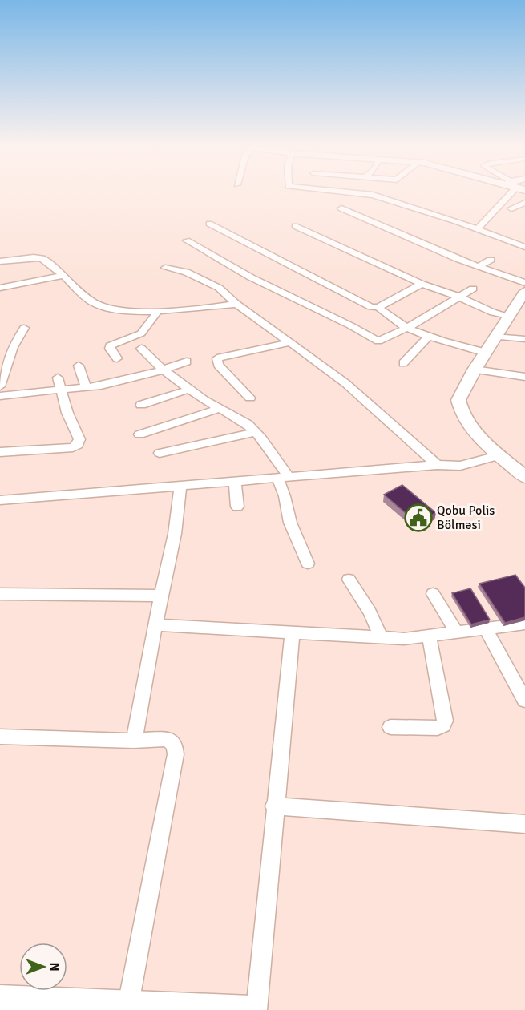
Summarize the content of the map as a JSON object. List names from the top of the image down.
{
  "places": {
    "public building": ["Qobu Polis Bölməsi"]
  },
  "north": "right"
}
